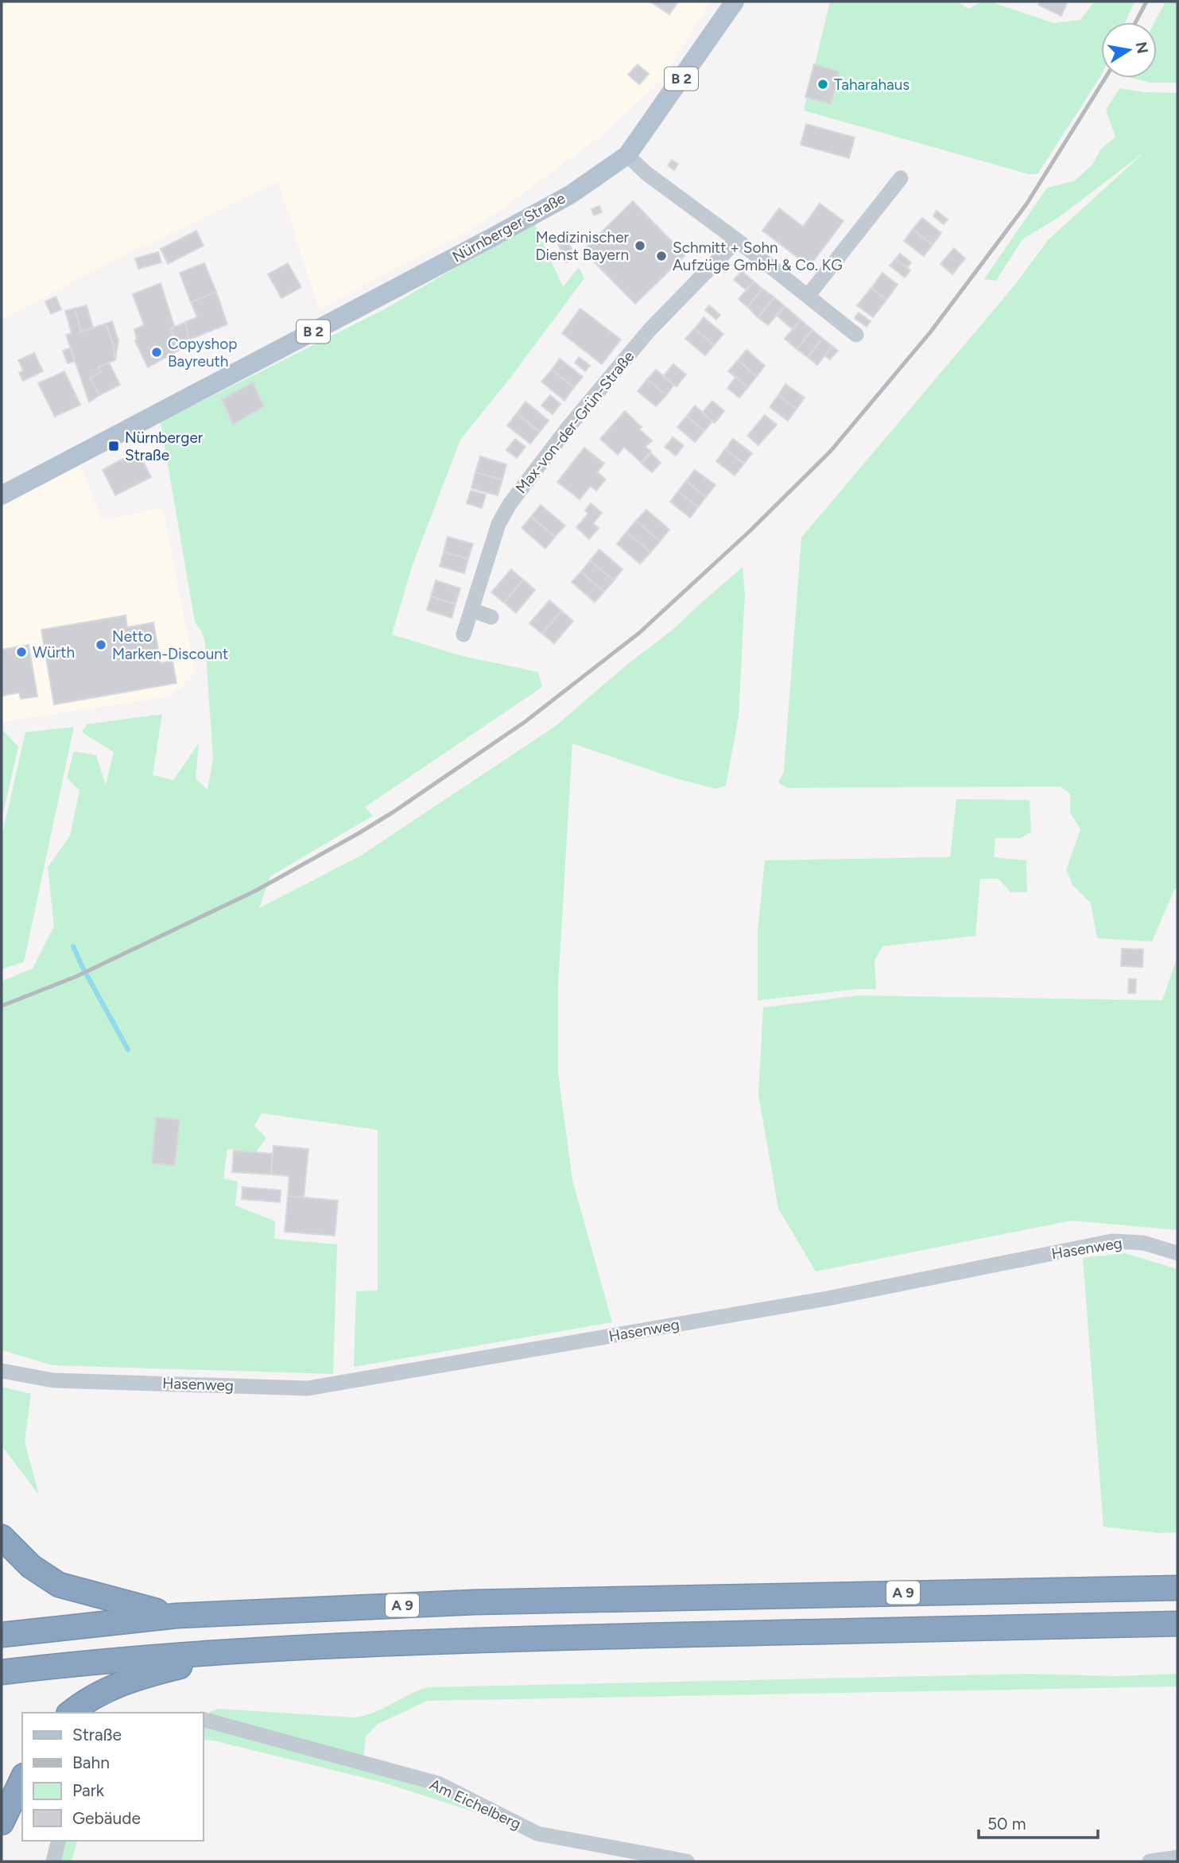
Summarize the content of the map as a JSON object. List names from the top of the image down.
{
  "streets": {
    "highway": ["A 9"],
    "main road": ["B 2", "Nürnberger Straße"],
    "street": ["Max-von-der-Grün-Straße", "Hasenweg", "Am Eichelberg"]
  },
  "places": {
    "other": [
      "Taharahaus",
      "Medizinischer Dienst Bayern",
      "Schmitt + Sohn Aufzüge GmbH & Co. KG",
      "Copyshop Bayreuth",
      "Netto Marken-Discount",
      "Würth"
    ],
    "transit": ["Nürnberger Straße"]
  },
  "legend": [
    "Straße",
    "Bahn",
    "Park",
    "Gebäude"
  ],
  "scale_bar": "50 m",
  "north": "right"
}
